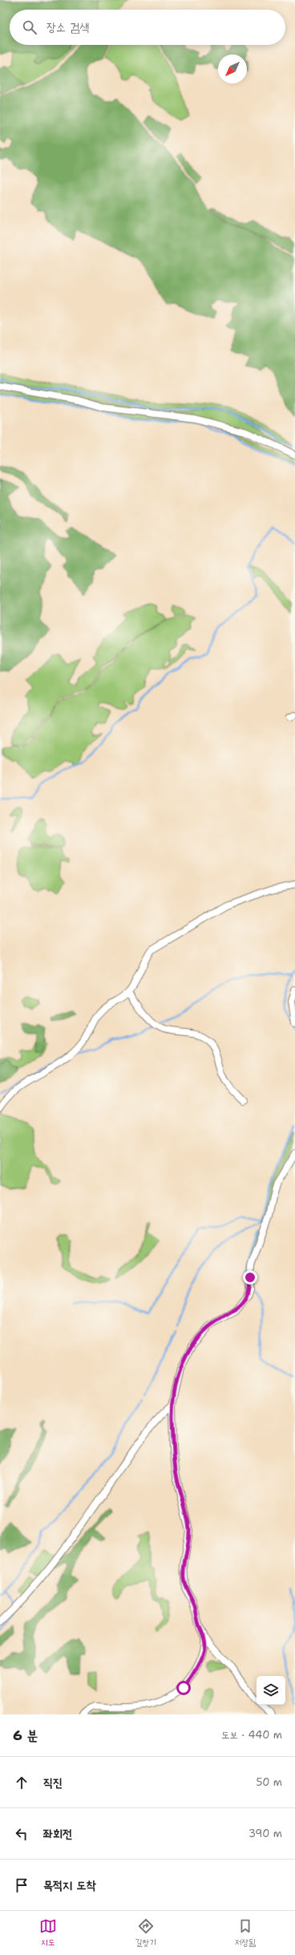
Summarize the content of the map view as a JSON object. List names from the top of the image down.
{
  "north": "bottom left",
  "page": {
    "search": "장소 검색",
    "heading": ["6 분", "도보 · 440 m"],
    "list": [
      ["직진", "50 m"],
      ["좌회전", "390 m"],
      "목적지 도착"
    ],
    "nav": ["지도", "길찾기", "저장됨"]
  }
}
